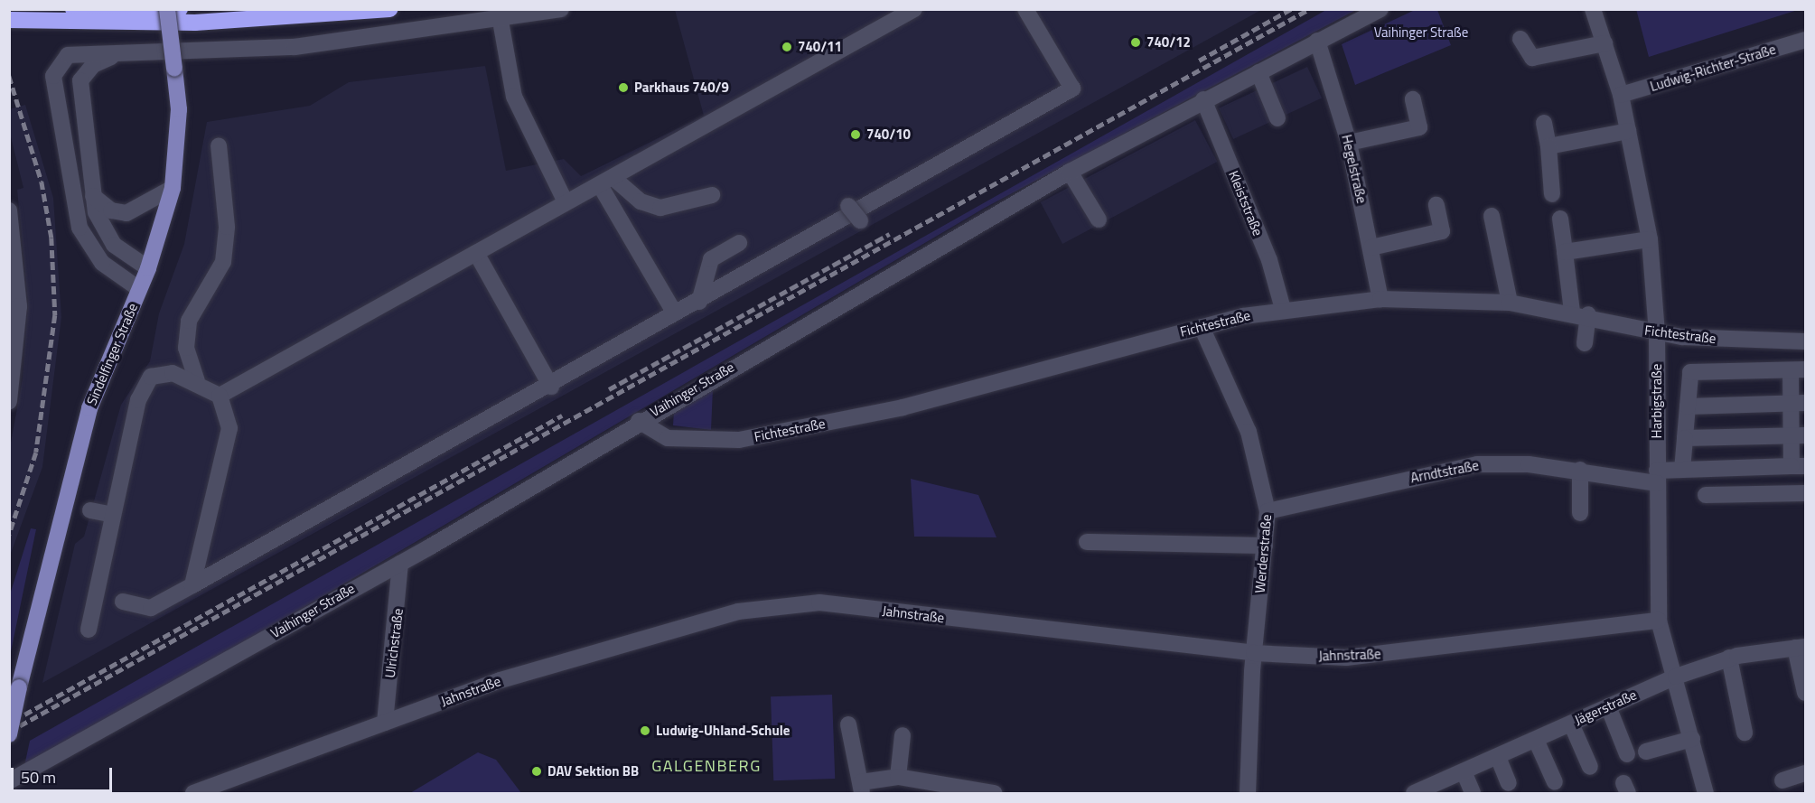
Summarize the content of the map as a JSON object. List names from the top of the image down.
{
  "streets": {
    "main road": ["Sindelfinger Straße"],
    "street": [
      "Ludwig-Richter-Straße",
      "Hegelstraße",
      "Kleiststraße",
      "Fichtestraße",
      "Vaihinger Straße",
      "Harbigstraße",
      "Arndtstraße",
      "Werderstraße",
      "Jahnstraße",
      "Ulrichstraße",
      "Jägerstraße"
    ]
  },
  "crossings": [
    ["Ludwig-Richter-Straße", "Harbigstraße"],
    ["Hegelstraße", "Fichtestraße"],
    ["Hegelstraße", "Vaihinger Straße"],
    ["Kleiststraße", "Fichtestraße"],
    ["Kleiststraße", "Vaihinger Straße"],
    ["Fichtestraße", "Vaihinger Straße"],
    ["Fichtestraße", "Harbigstraße"],
    ["Fichtestraße", "Werderstraße"],
    ["Vaihinger Straße", "Ulrichstraße"],
    ["Harbigstraße", "Arndtstraße"],
    ["Harbigstraße", "Jahnstraße"],
    ["Harbigstraße", "Jägerstraße"],
    ["Arndtstraße", "Werderstraße"],
    ["Werderstraße", "Jahnstraße"],
    ["Jahnstraße", "Ulrichstraße"]
  ],
  "districts": ["GALGENBERG"],
  "parks": ["Vaihinger Straße"],
  "places": [
    "740/12",
    "740/11",
    "Parkhaus 740/9",
    "740/10",
    "Ludwig-Uhland-Schule",
    "DAV Sektion BB"
  ],
  "scale_bar": "50 m"
}
